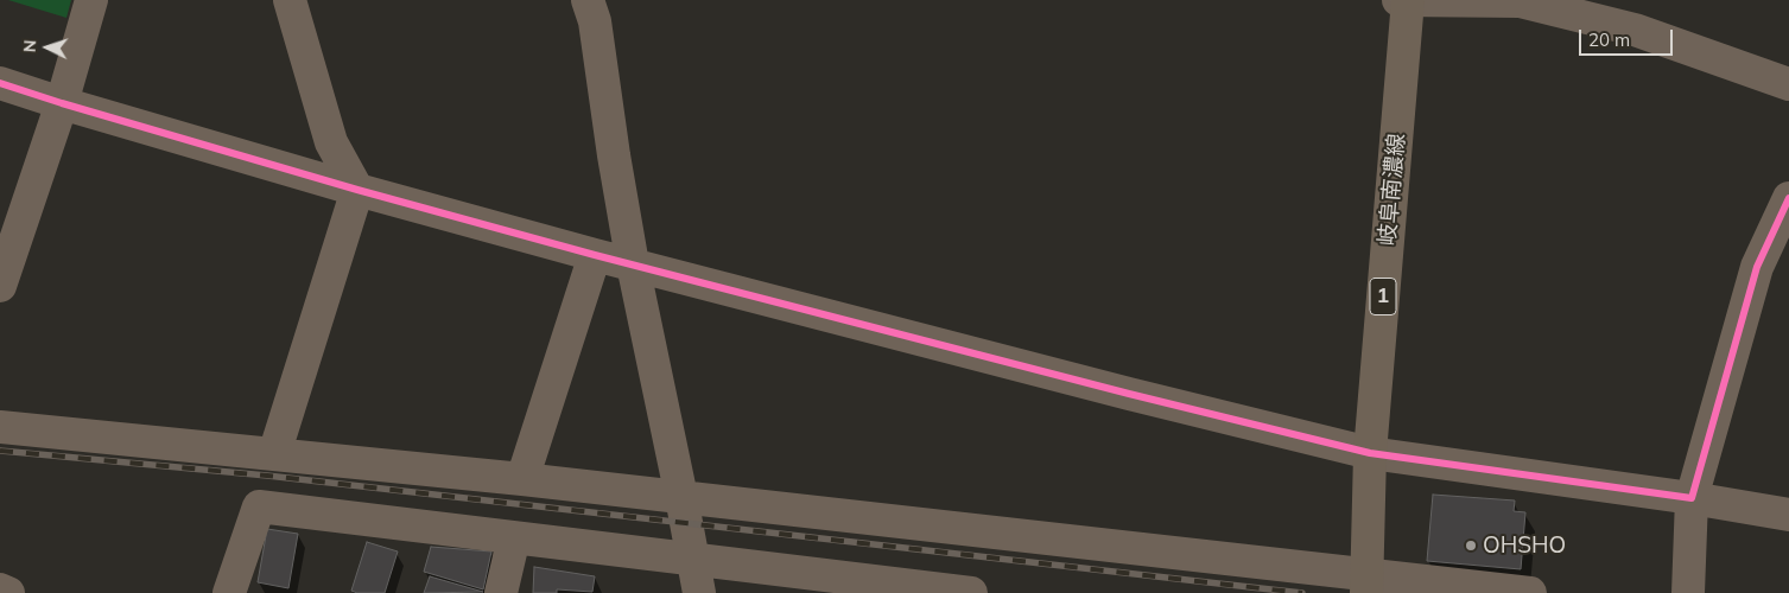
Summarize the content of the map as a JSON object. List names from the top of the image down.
{
  "streets": {
    "main road": ["岐阜南濃線", "1"]
  },
  "places": ["OHSHO"],
  "scale_bar": "20 m",
  "north": "left"
}
